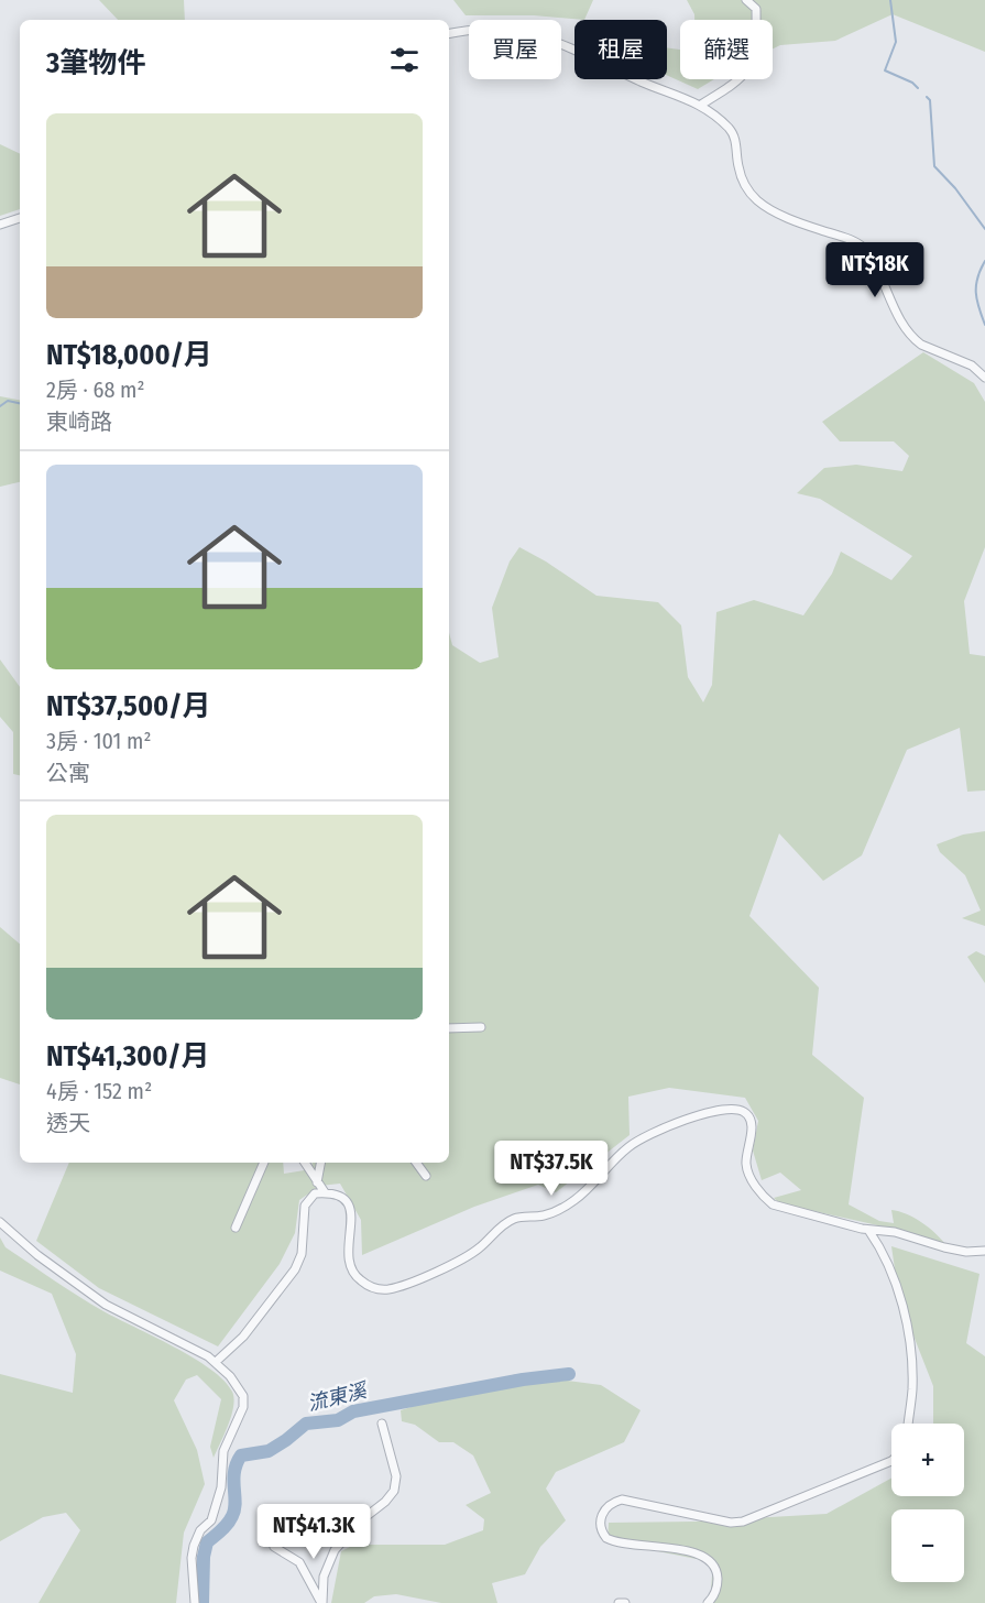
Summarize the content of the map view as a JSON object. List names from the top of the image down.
{
  "water": ["流東溪"],
  "page": {
    "chip": ["買屋", "租屋", "篩選"],
    "heading": "3筆物件",
    "list": [
      {
        "name": "NT$18,000/月",
        "note": "2房 · 68 m² · 東崎路"
      },
      {
        "name": "NT$37,500/月",
        "note": "3房 · 101 m² · 公寓"
      },
      {
        "name": "NT$41,300/月",
        "note": "4房 · 152 m² · 透天"
      }
    ],
    "price": ["NT$18K", "NT$37.5K", "NT$41.3K"],
    "map_buttons": ["+", "−"]
  }
}
